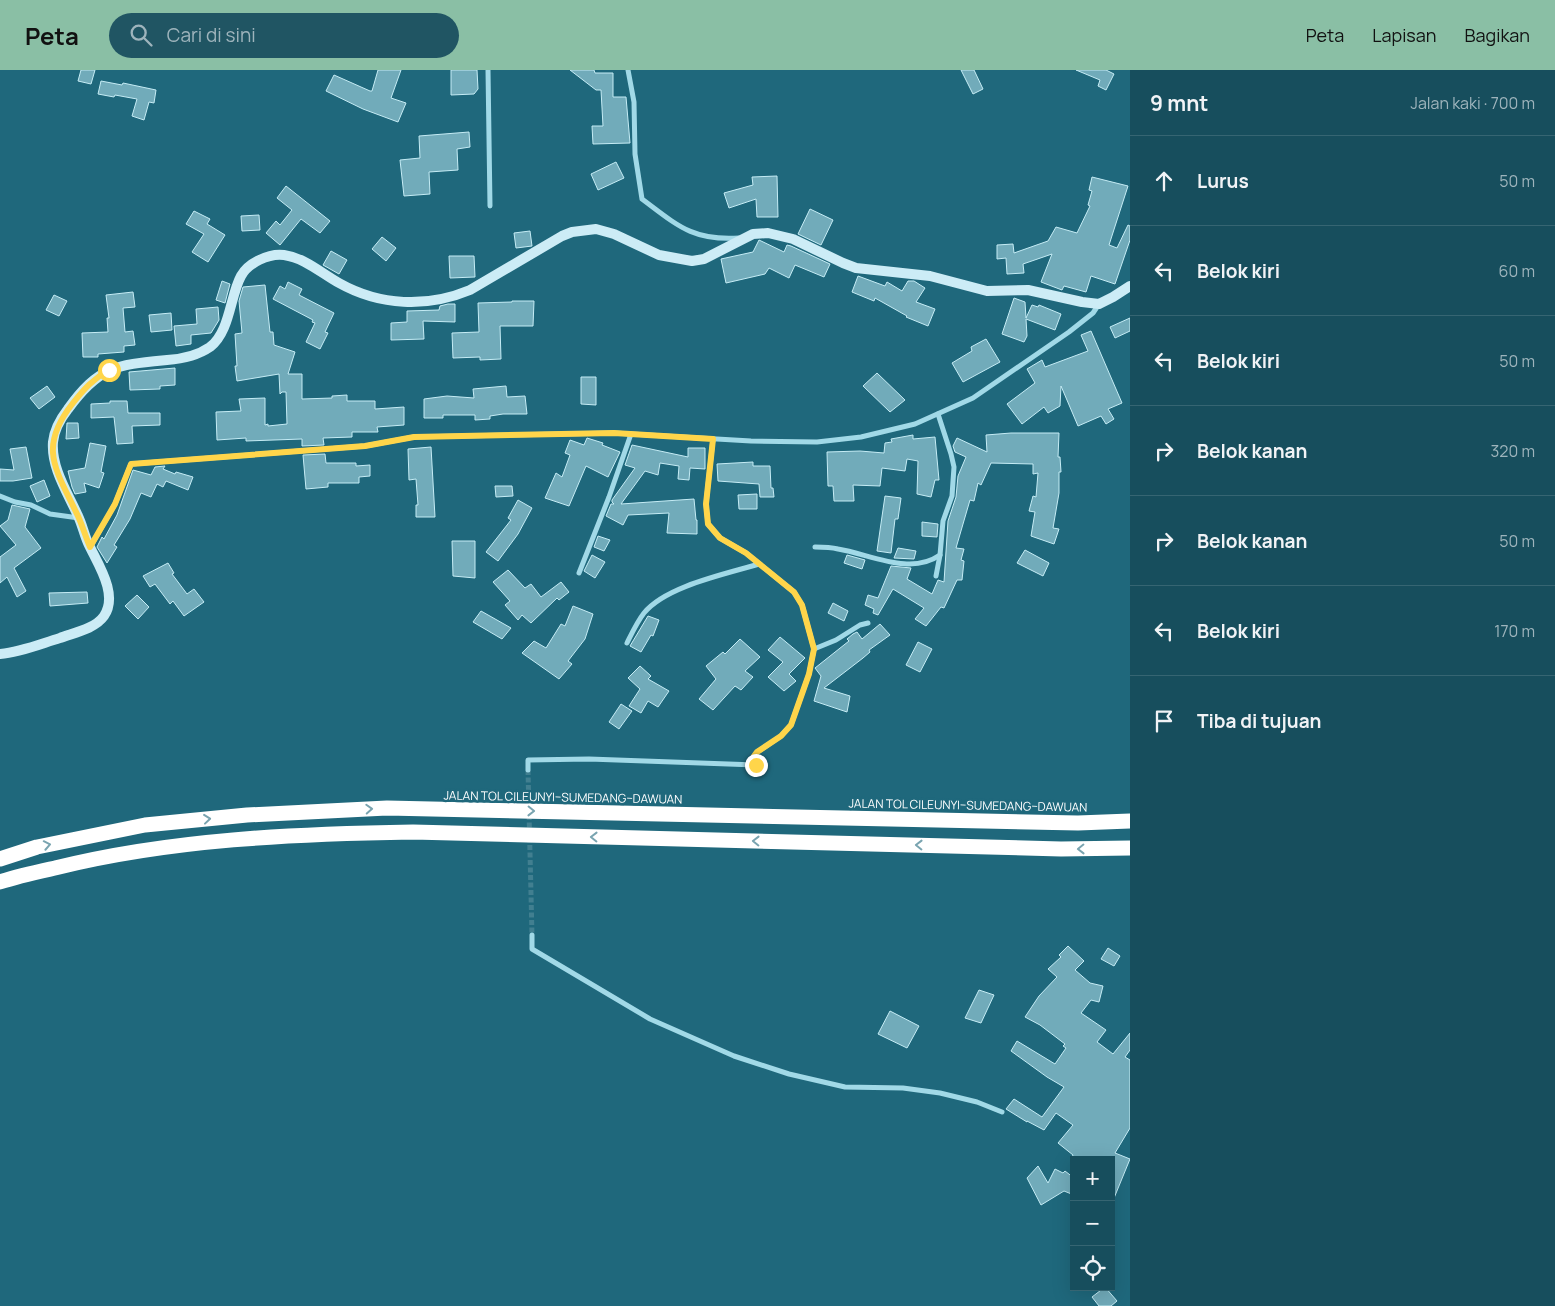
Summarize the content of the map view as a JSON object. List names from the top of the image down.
{
  "streets": {
    "highway": ["JALAN TOL CILEUNYI–SUMEDANG–DAWUAN"]
  },
  "page": {
    "header": "Peta",
    "search": "Cari di sini",
    "nav": ["Peta", "Lapisan", "Bagikan"],
    "heading": ["9 mnt", "Jalan kaki · 700 m"],
    "list": [
      ["Lurus", "50 m"],
      ["Belok kiri", "60 m"],
      ["Belok kiri", "50 m"],
      ["Belok kanan", "320 m"],
      ["Belok kanan", "50 m"],
      ["Belok kiri", "170 m"],
      "Tiba di tujuan"
    ],
    "map_buttons": ["+", "−"]
  }
}
